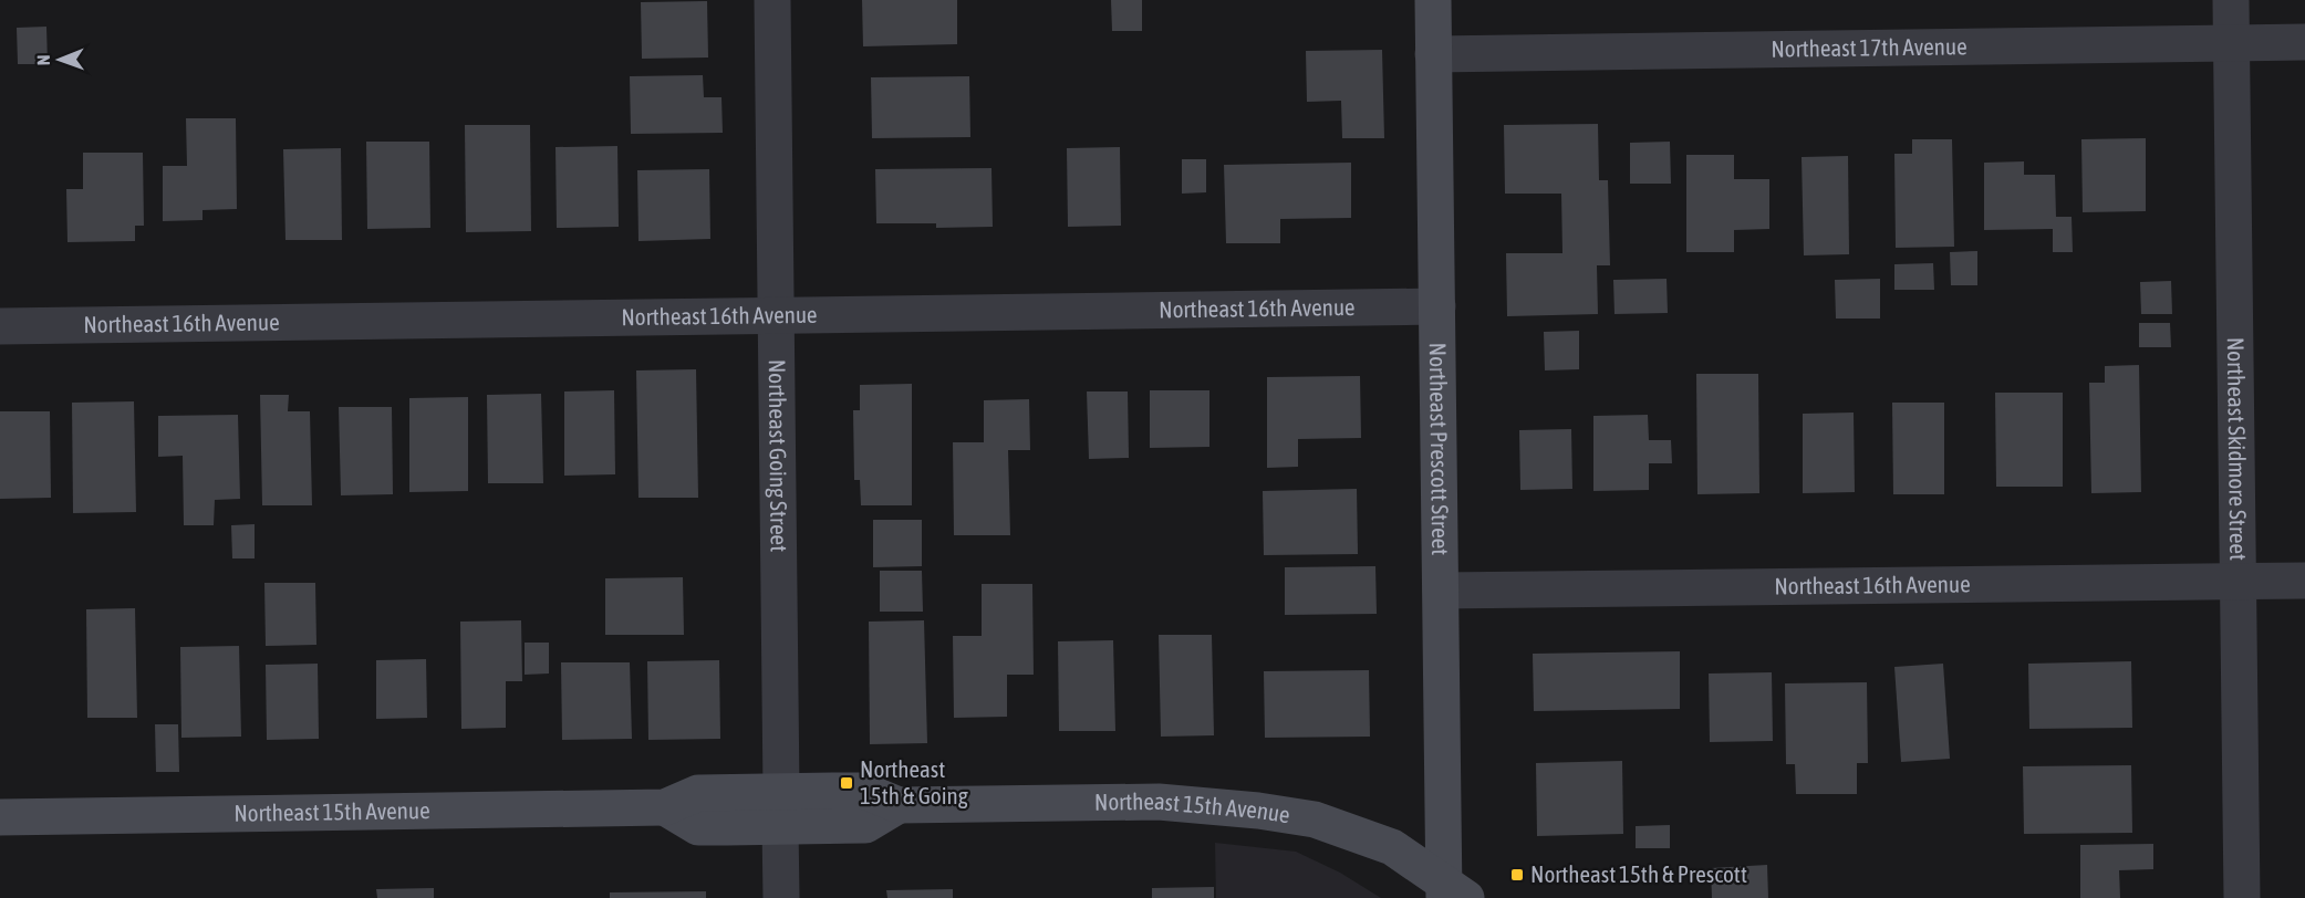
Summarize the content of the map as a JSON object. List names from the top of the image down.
{
  "streets": {
    "street": [
      "Northeast 17th Avenue",
      "Northeast 16th Avenue",
      "Northeast Prescott Street",
      "Northeast Skidmore Street",
      "Northeast Going Street",
      "Northeast 15th Avenue"
    ]
  },
  "crossings": [
    ["Northeast 17th Avenue", "Northeast Prescott Street"],
    ["Northeast 17th Avenue", "Northeast Skidmore Street"],
    ["Northeast 16th Avenue", "Northeast Prescott Street"],
    ["Northeast 16th Avenue", "Northeast Skidmore Street"],
    ["Northeast 16th Avenue", "Northeast Going Street"],
    ["Northeast Prescott Street", "Northeast 15th Avenue"],
    ["Northeast Going Street", "Northeast 15th Avenue"]
  ],
  "places": {
    "transit": ["Northeast 15th & Going", "Northeast 15th & Prescott"]
  },
  "north": "left"
}
